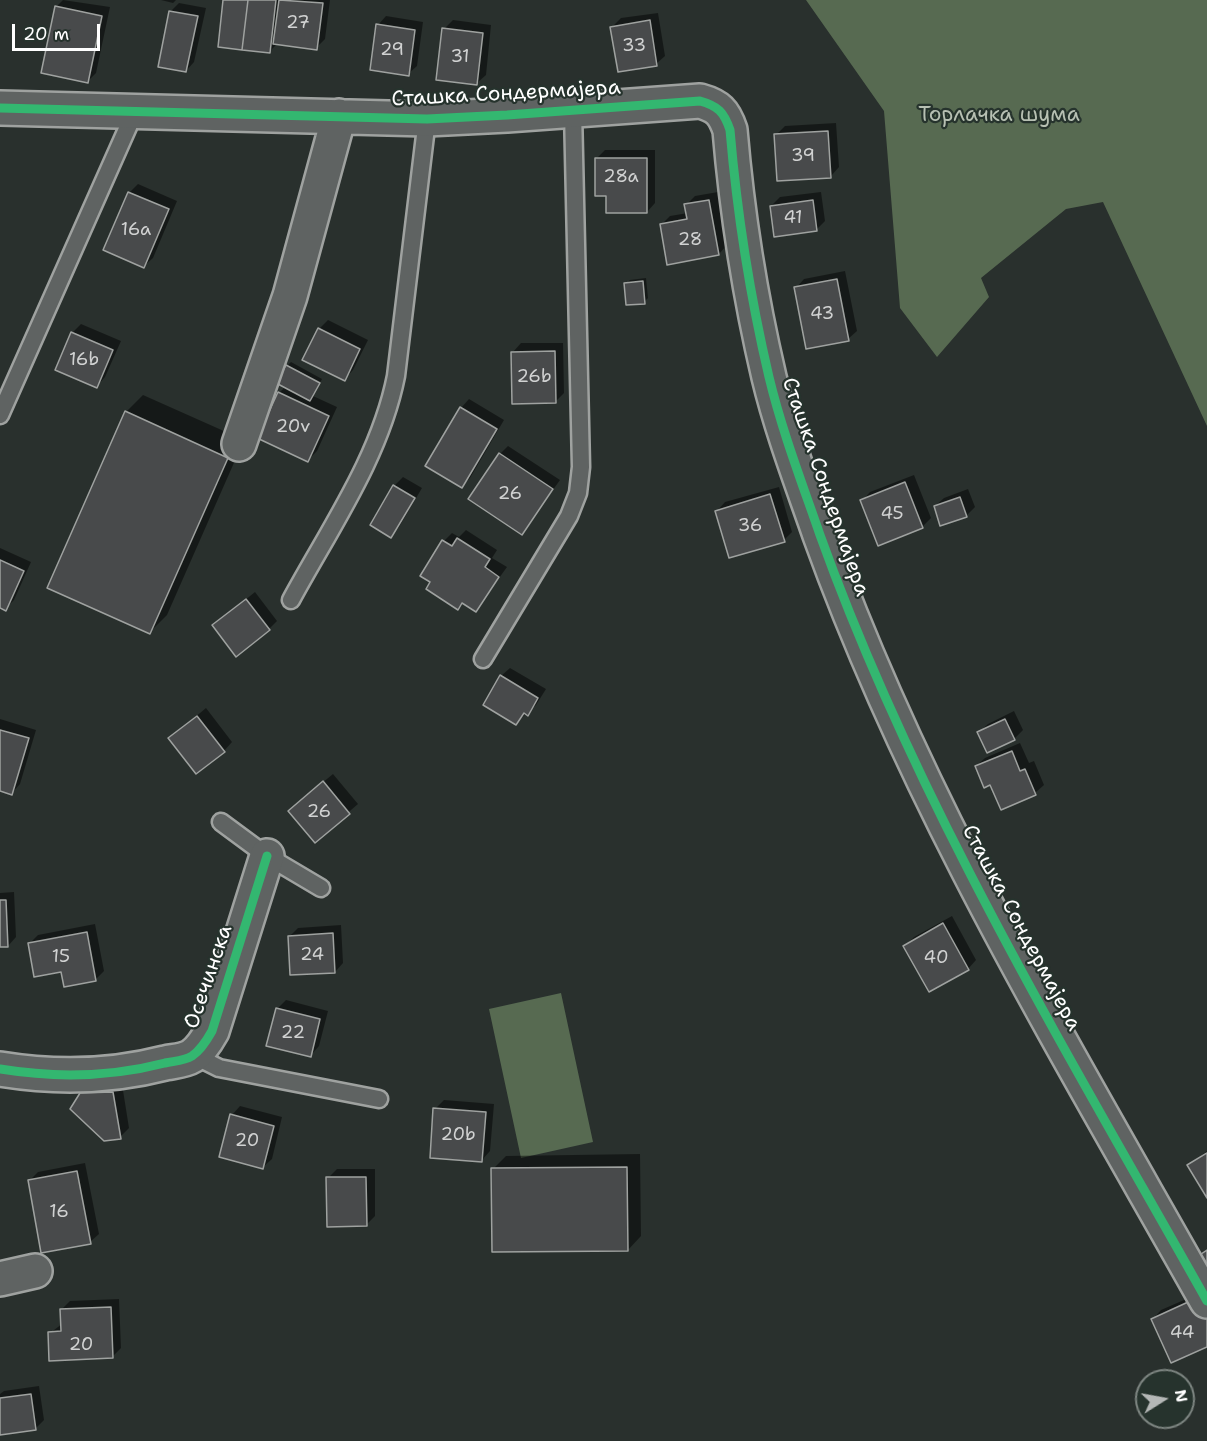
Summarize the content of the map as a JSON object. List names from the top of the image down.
{
  "streets": {
    "street": ["Сташка Сондермајера", "Осечинска"]
  },
  "parks": ["Торлачка шума"],
  "house_numbers": [
    "27",
    "33",
    "29",
    "31",
    "39",
    "28a",
    "41",
    "16a",
    "28",
    "43",
    "16b",
    "26b",
    "20v",
    "26",
    "45",
    "36",
    "26",
    "24",
    "15",
    "40",
    "22",
    "20b",
    "20",
    "16",
    "44",
    "20"
  ],
  "scale_bar": "20 m",
  "north": "right"
}
